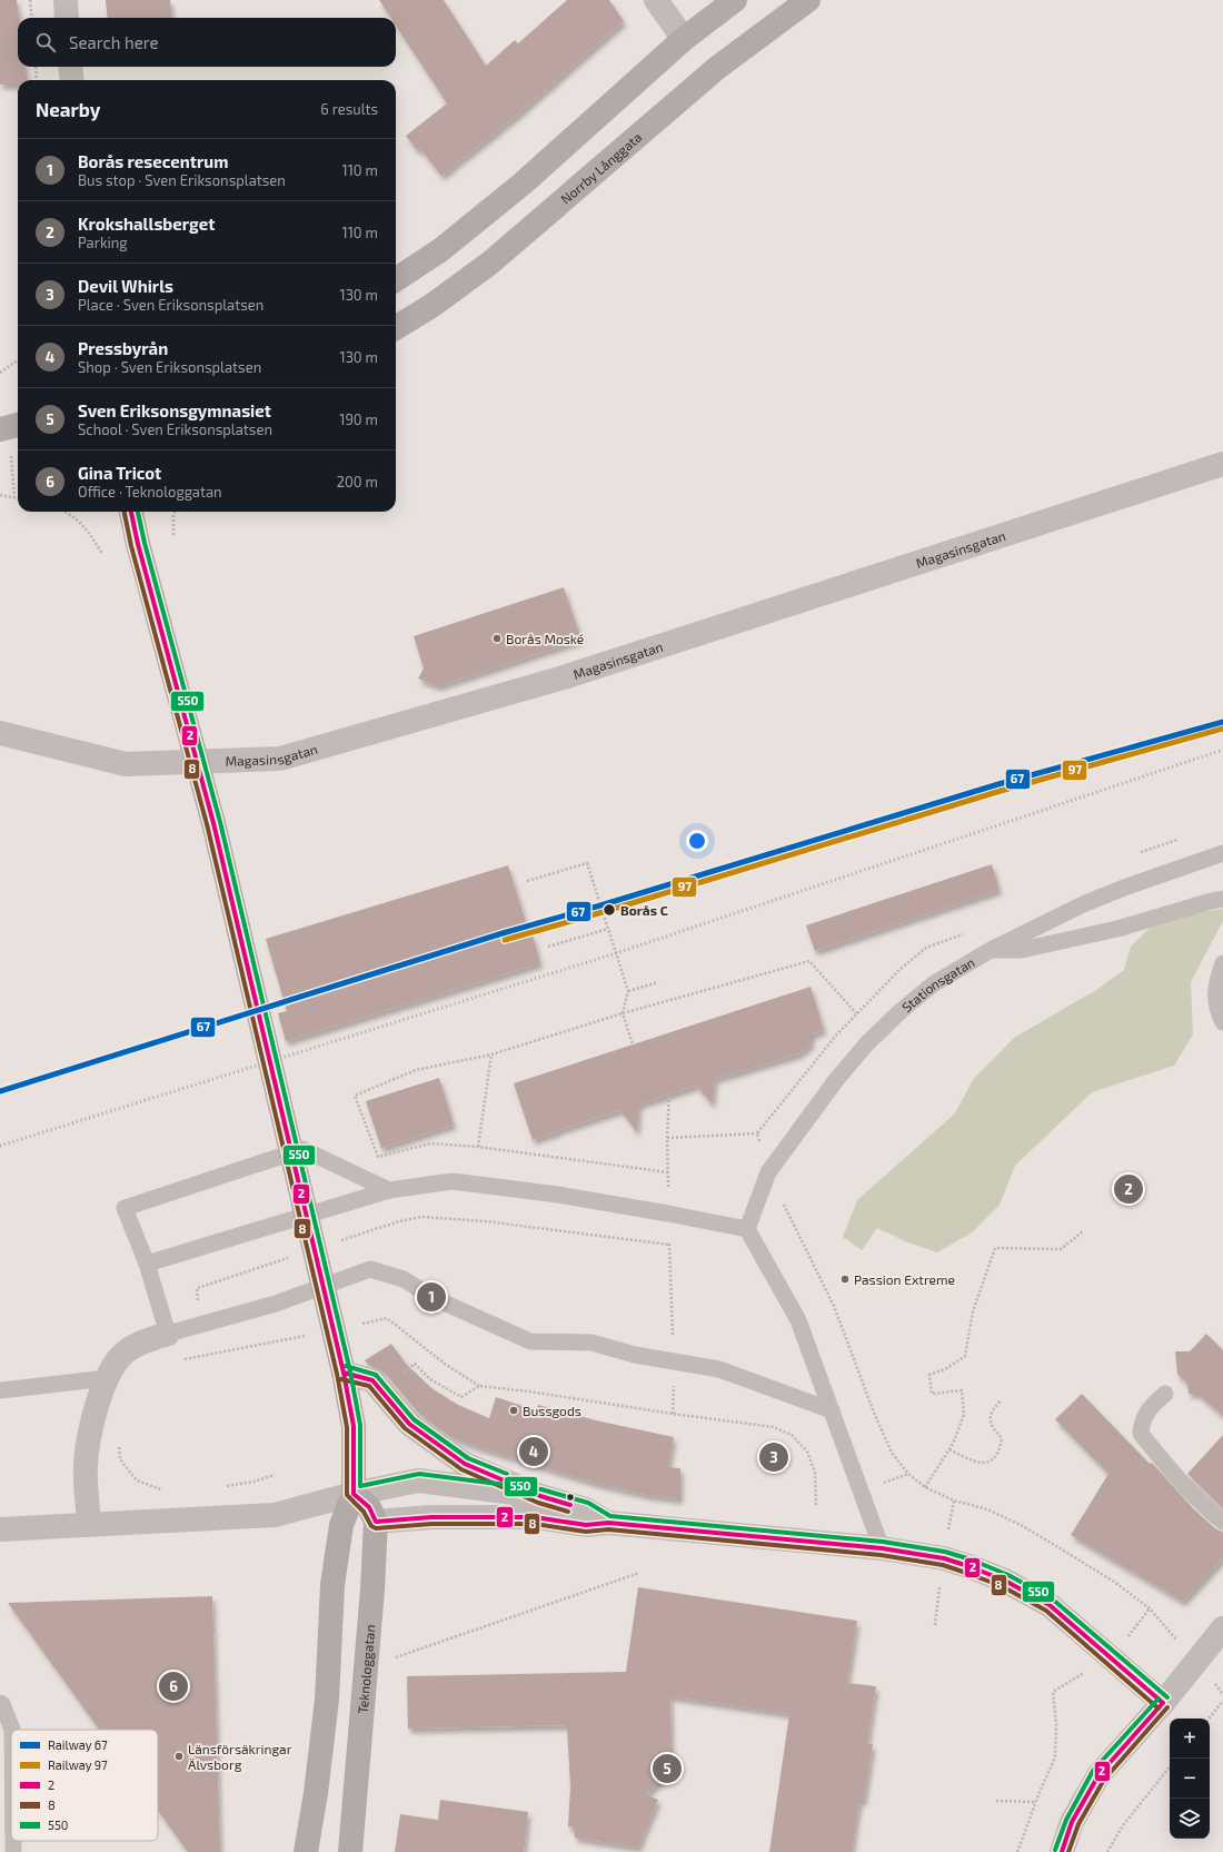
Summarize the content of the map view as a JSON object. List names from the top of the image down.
{
  "streets": {
    "main road": ["Norrby Långgata", "Teknologgatan"],
    "street": ["Magasinsgatan"],
    "lane": ["Stationsgatan"]
  },
  "places": [
    "Borås Moské",
    "Borås C",
    "Passion Extreme",
    "Bussgods",
    "Länsförsäkringar Älvsborg"
  ],
  "lines": [
    "transit line 2",
    "transit line 8",
    "transit line 550",
    "rail line 67",
    "rail line 97"
  ],
  "legend": [
    "Railway 67",
    "Railway 97",
    "2",
    "8",
    "550"
  ],
  "page": {
    "search": "Search here",
    "heading": ["Nearby", "6 results"],
    "list": [
      {
        "mark": "1",
        "name": "Borås resecentrum",
        "note": "Bus stop · Sven Eriksonsplatsen",
        "value": "110 m"
      },
      {
        "mark": "2",
        "name": "Krokshallsberget",
        "note": "Parking",
        "value": "110 m"
      },
      {
        "mark": "3",
        "name": "Devil Whirls",
        "note": "Place · Sven Eriksonsplatsen",
        "value": "130 m"
      },
      {
        "mark": "4",
        "name": "Pressbyrån",
        "note": "Shop · Sven Eriksonsplatsen",
        "value": "130 m"
      },
      {
        "mark": "5",
        "name": "Sven Eriksonsgymnasiet",
        "note": "School · Sven Eriksonsplatsen",
        "value": "190 m"
      },
      {
        "mark": "6",
        "name": "Gina Tricot",
        "note": "Office · Teknologgatan",
        "value": "200 m"
      }
    ],
    "pins": [
      "2",
      "1",
      "4",
      "3",
      "6",
      "5"
    ],
    "map_buttons": ["+", "−"]
  }
}
